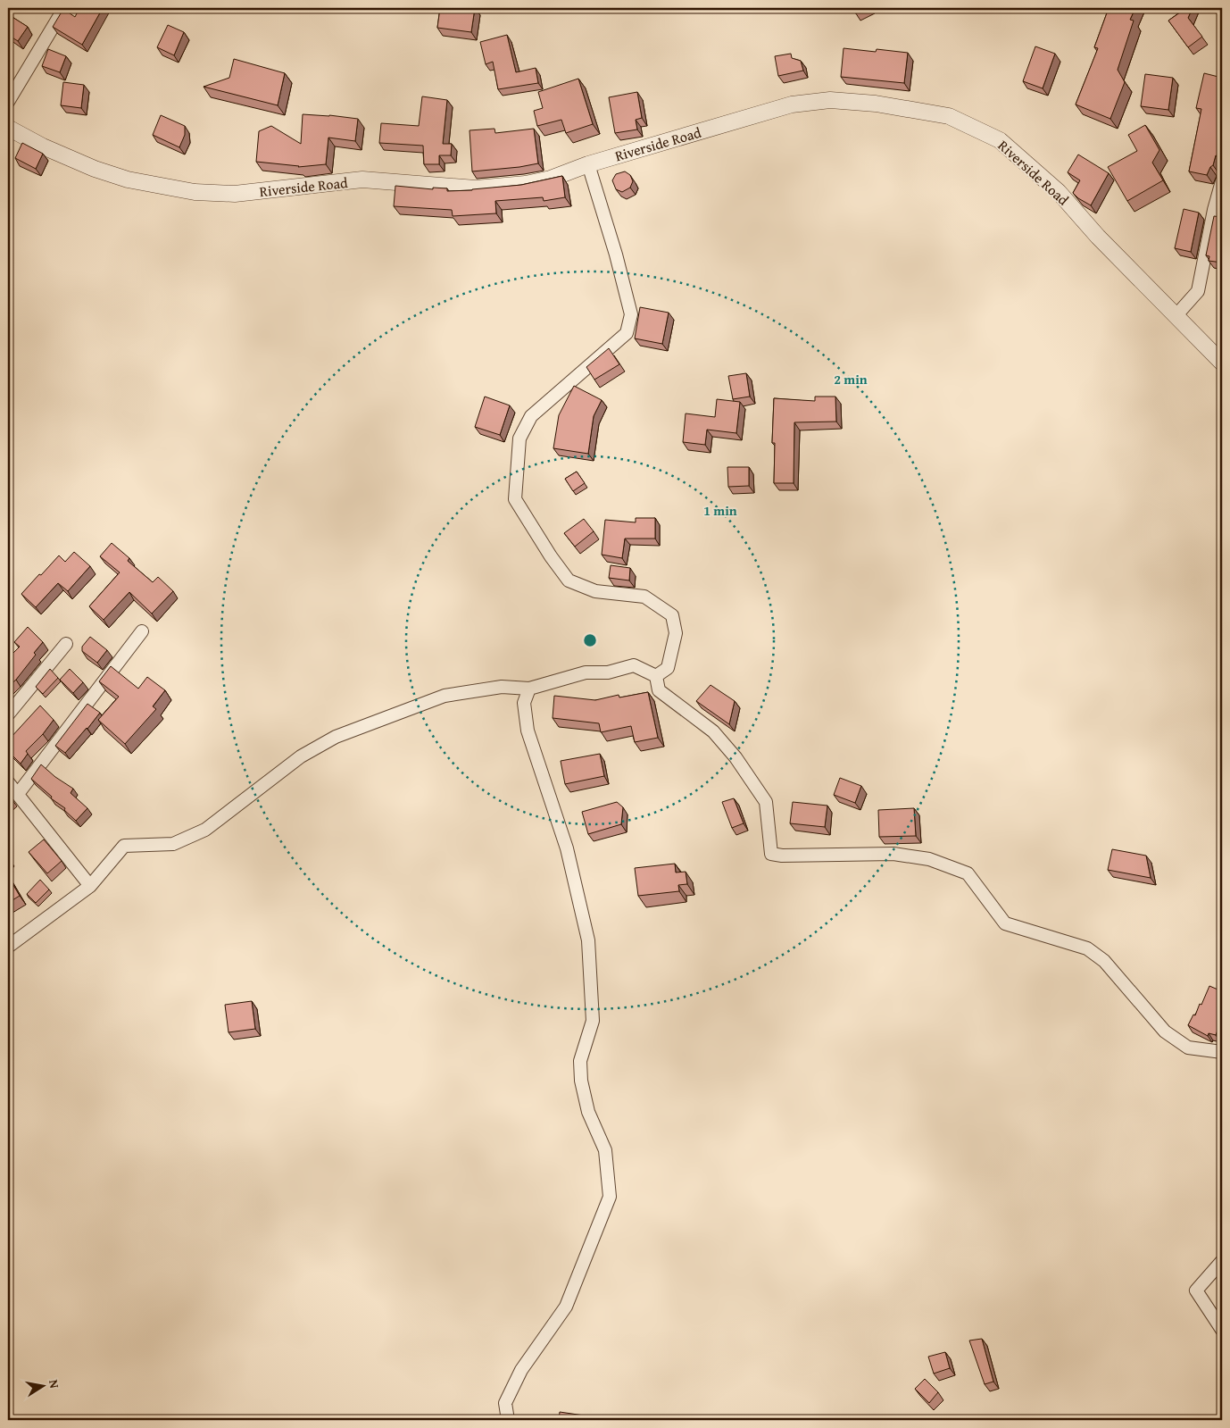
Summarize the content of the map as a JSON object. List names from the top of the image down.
{
  "streets": {
    "street": ["Riverside Road"]
  },
  "north": "right",
  "rings": ["2 min", "1 min"]
}
